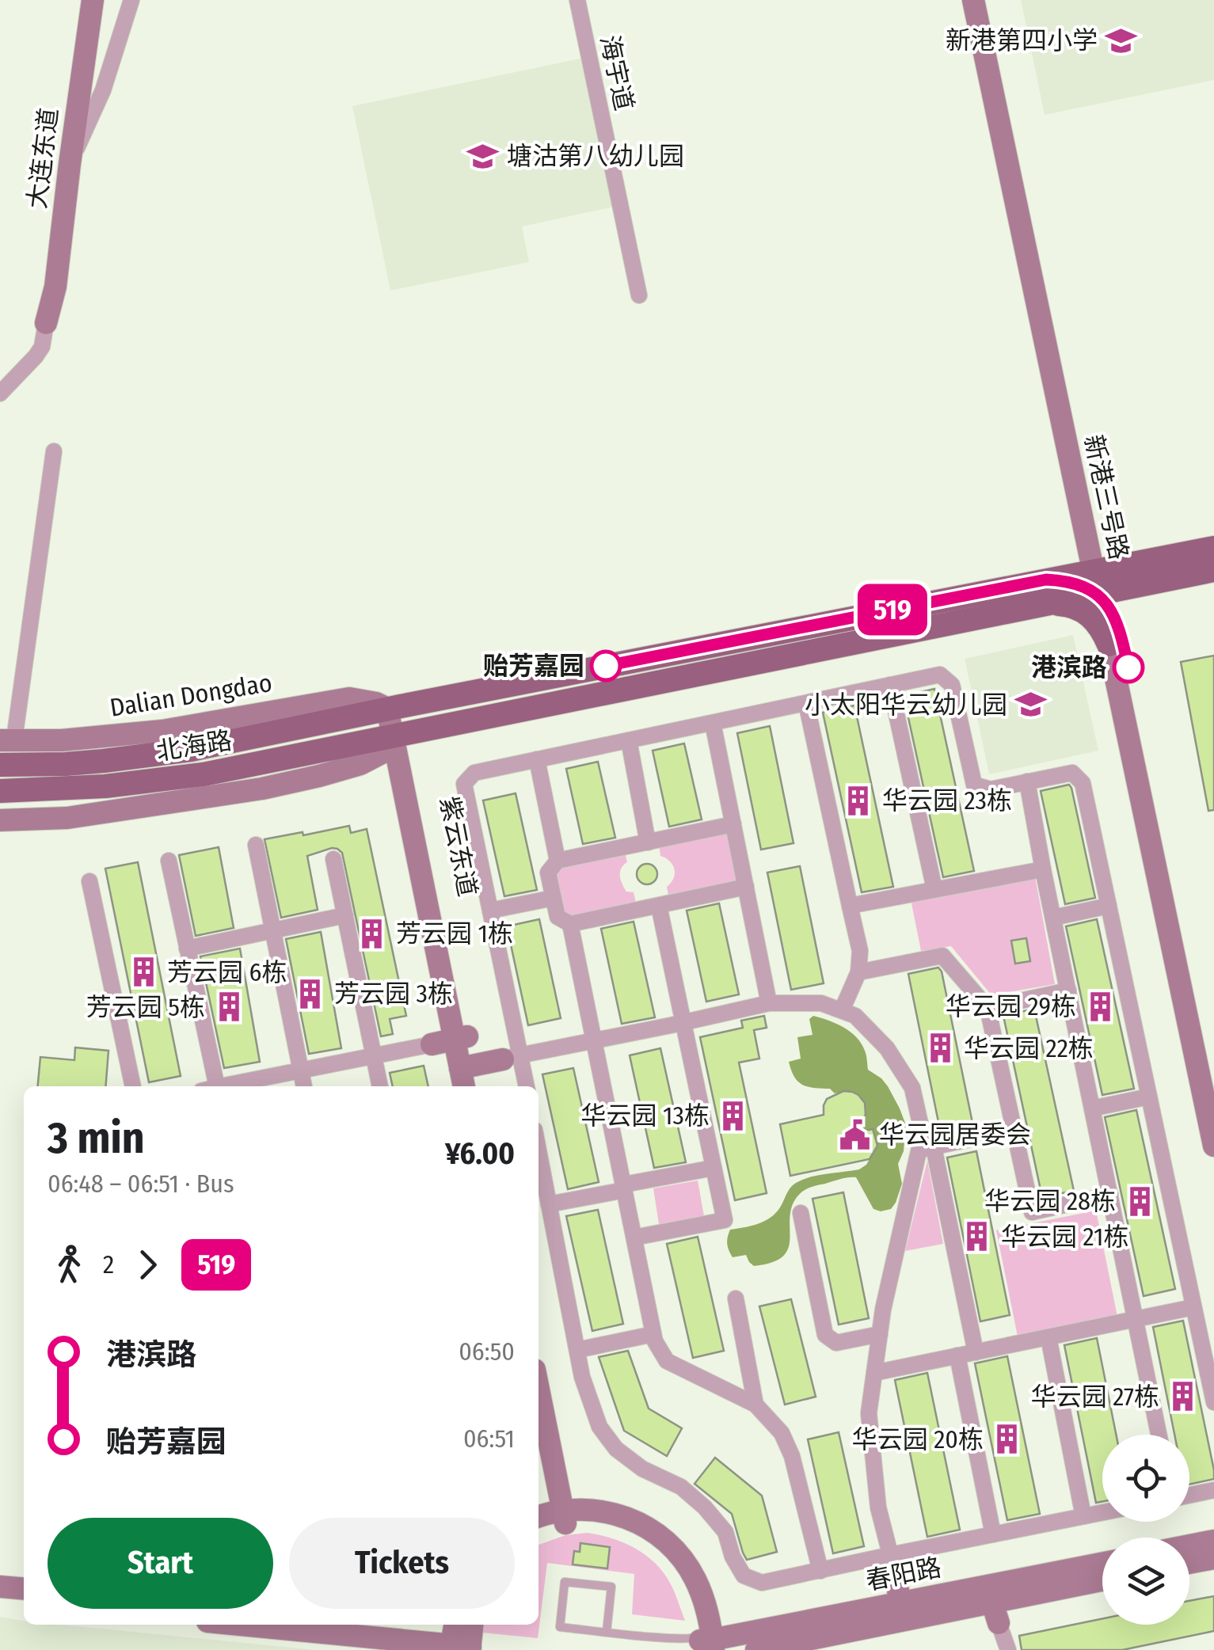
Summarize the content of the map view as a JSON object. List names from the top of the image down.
{
  "streets": {
    "main road": [
      "大连东道",
      "新港三号路",
      "Dalian Dongdao",
      "北海路",
      "紫云东道",
      "春阳路"
    ],
    "street": ["海宇道"]
  },
  "crossings": [
    ["Dalian Dongdao", "北海路"],
    ["Dalian Dongdao", "紫云东道"],
    ["北海路", "紫云东道"]
  ],
  "places": {
    "school or university": ["新港第四小学", "塘沽第八幼儿园", "小太阳华云幼儿园"],
    "other": ["贻芳嘉园", "港滨路"],
    "building": [
      "华云园 23栋",
      "芳云园 1栋",
      "芳云园 6栋",
      "芳云园 3栋",
      "华云园 29栋",
      "芳云园 5栋",
      "华云园 22栋",
      "华云园 13栋",
      "华云园 28栋",
      "华云园 21栋",
      "华云园 27栋",
      "华云园 20栋"
    ],
    "public building": ["华云园居委会"]
  },
  "lines": ["bus line 519"],
  "page": {
    "on_map": "519",
    "heading": ["3 min", "06:48 – 06:51 · Bus", "¥6.00"],
    "legs": ["2", "519"],
    "list": [
      {
        "name": "港滨路",
        "value": "06:50"
      },
      {
        "name": "贻芳嘉园",
        "value": "06:51"
      }
    ],
    "buttons": ["Start", "Tickets"]
  }
}
